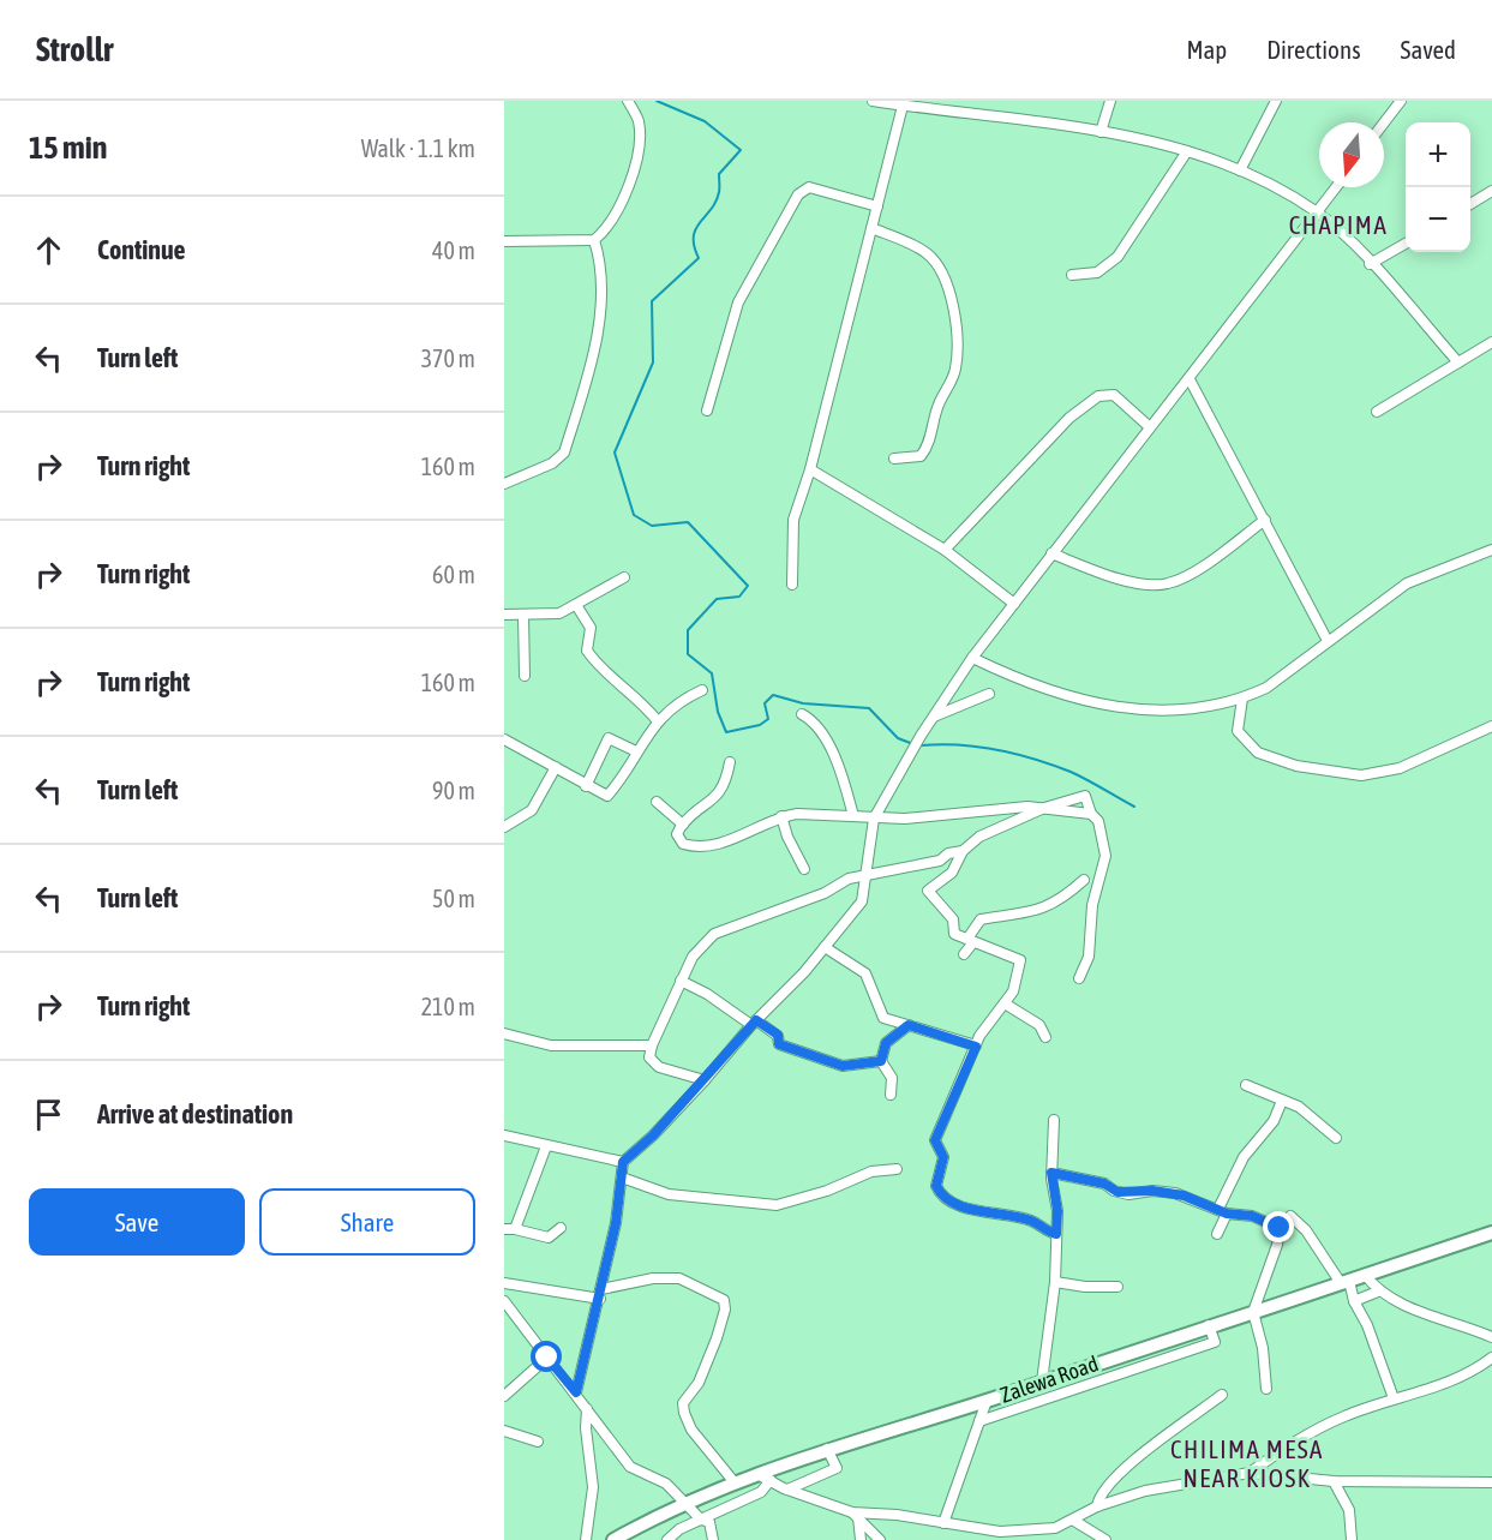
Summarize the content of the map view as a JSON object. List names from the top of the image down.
{
  "streets": {
    "highway": ["Zalewa Road"]
  },
  "districts": ["CHAPIMA", "CHILIMA MESA NEAR KIOSK"],
  "north": "bottom",
  "page": {
    "header": "Strollr",
    "nav": ["Map", "Directions", "Saved"],
    "heading": ["15 min", "Walk · 1.1 km"],
    "map_buttons": ["+", "−"],
    "list": [
      ["Continue", "40 m"],
      ["Turn left", "370 m"],
      ["Turn right", "160 m"],
      ["Turn right", "60 m"],
      ["Turn right", "160 m"],
      ["Turn left", "90 m"],
      ["Turn left", "50 m"],
      ["Turn right", "210 m"],
      "Arrive at destination"
    ],
    "buttons": ["Save", "Share"]
  }
}
